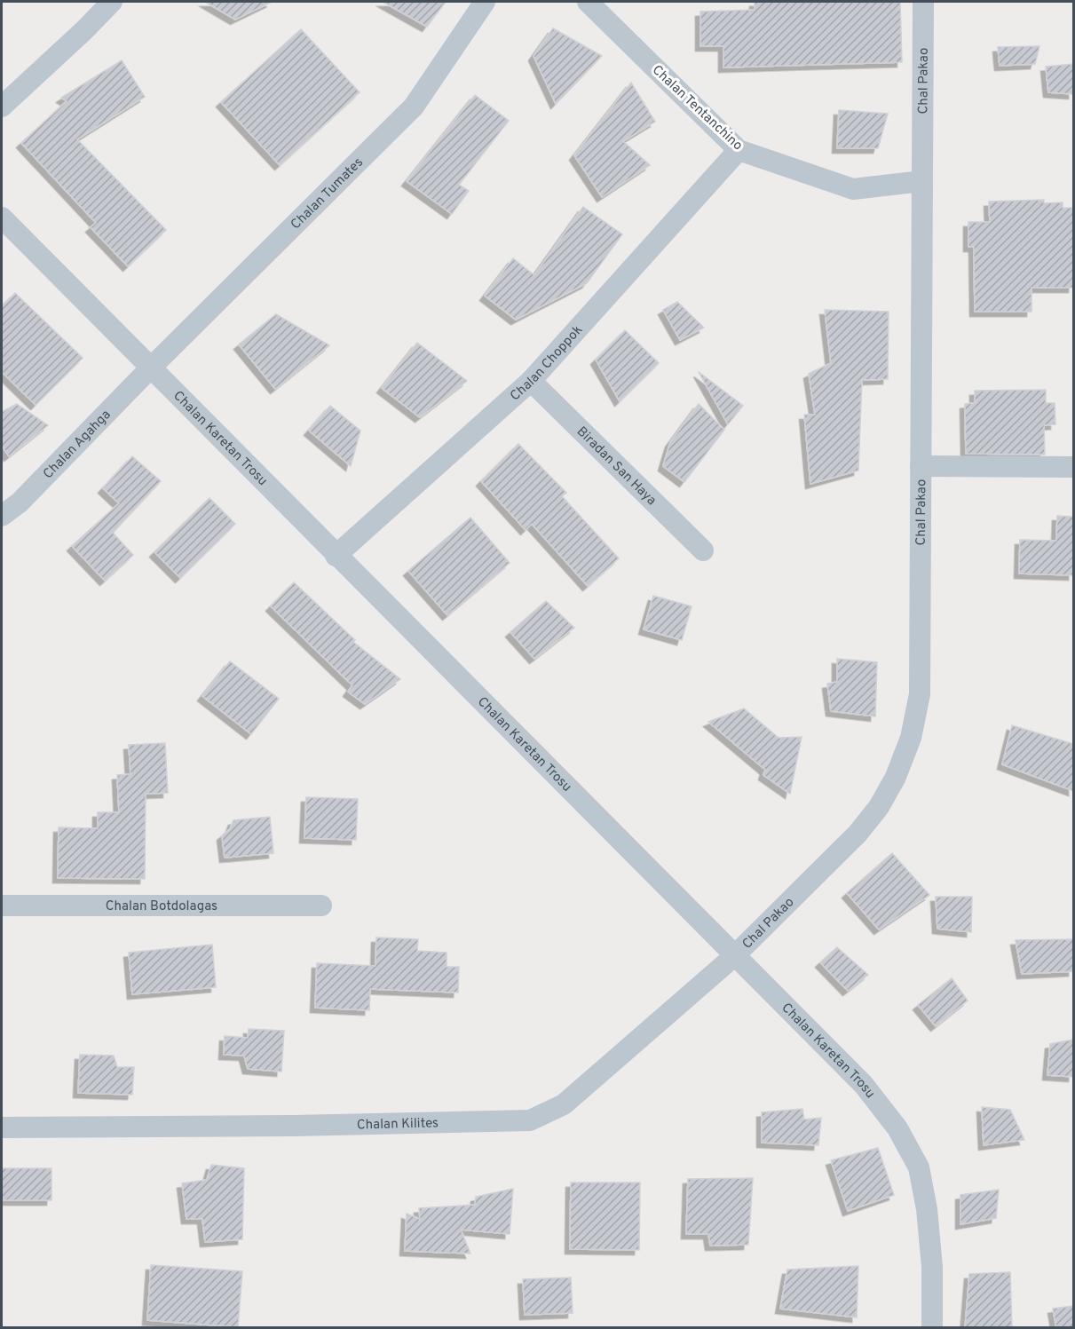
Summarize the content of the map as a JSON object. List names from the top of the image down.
{
  "streets": {
    "street": [
      "Chal Pakao",
      "Chalan Tentanchino",
      "Chalan Tumates",
      "Chalan Choppok",
      "Chalan Karetan Trosu",
      "Chalan Agahga",
      "Biradan San Haya",
      "Chalan Botdolagas",
      "Chalan Kilites"
    ]
  },
  "crossings": [
    ["Chal Pakao", "Chalan Tentanchino"],
    ["Chal Pakao", "Chalan Karetan Trosu"],
    ["Chal Pakao", "Chalan Kilites"],
    ["Chalan Tentanchino", "Chalan Choppok"],
    ["Chalan Tumates", "Chalan Karetan Trosu"],
    ["Chalan Tumates", "Chalan Agahga"],
    ["Chalan Choppok", "Chalan Karetan Trosu"],
    ["Chalan Choppok", "Biradan San Haya"],
    ["Chalan Karetan Trosu", "Chalan Agahga"],
    ["Chalan Karetan Trosu", "Chalan Kilites"]
  ]
}
